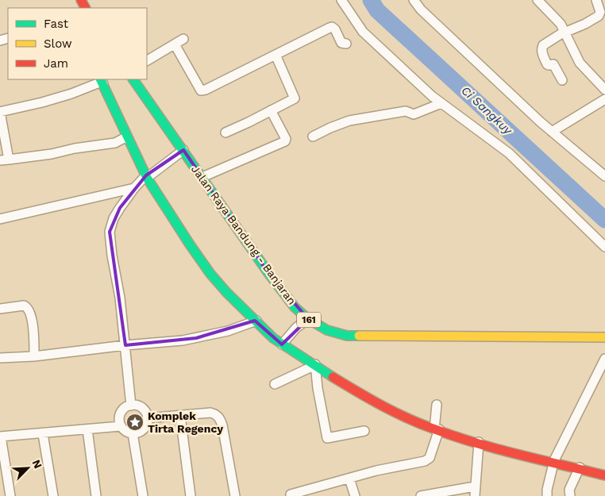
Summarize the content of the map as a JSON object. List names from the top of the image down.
{
  "streets": {
    "street": ["Jalan Raya Bandung - Banjaran", "161"]
  },
  "water": ["Ci Sangkuy"],
  "places": {
    "place": ["Komplek Tirta Regency"]
  },
  "legend": ["Fast", "Slow", "Jam"],
  "north": "top right"
}
